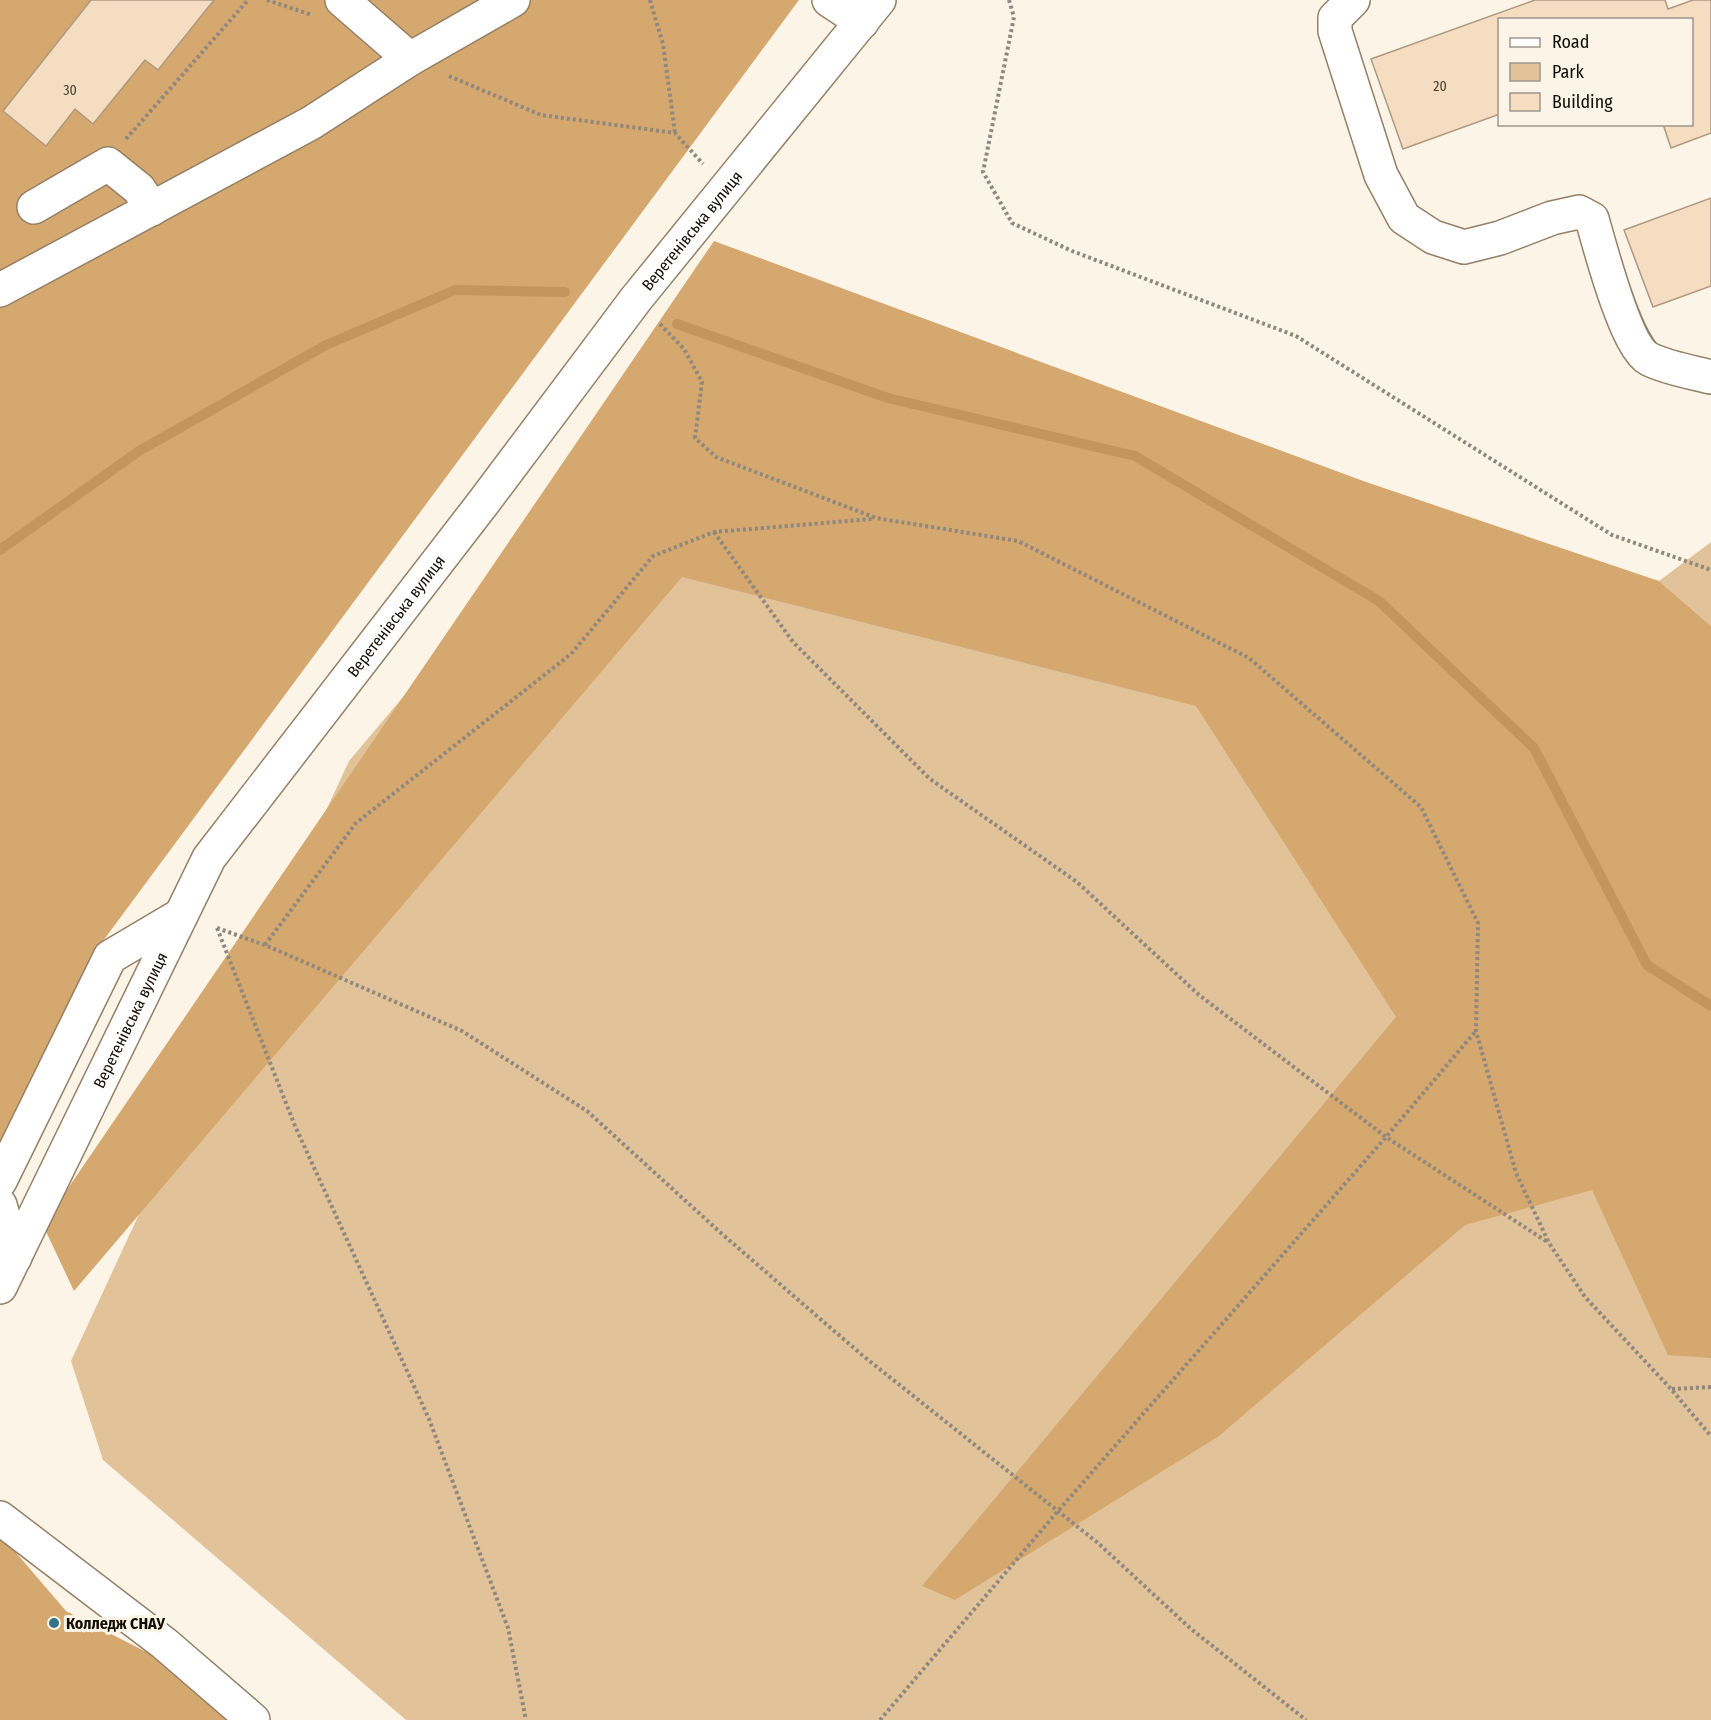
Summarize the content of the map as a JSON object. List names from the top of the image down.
{
  "streets": {
    "street": ["Веретенівська вулиця"]
  },
  "places": ["Колледж СНАУ"],
  "house_numbers": ["20", "30"],
  "legend": ["Road", "Park", "Building"]
}
